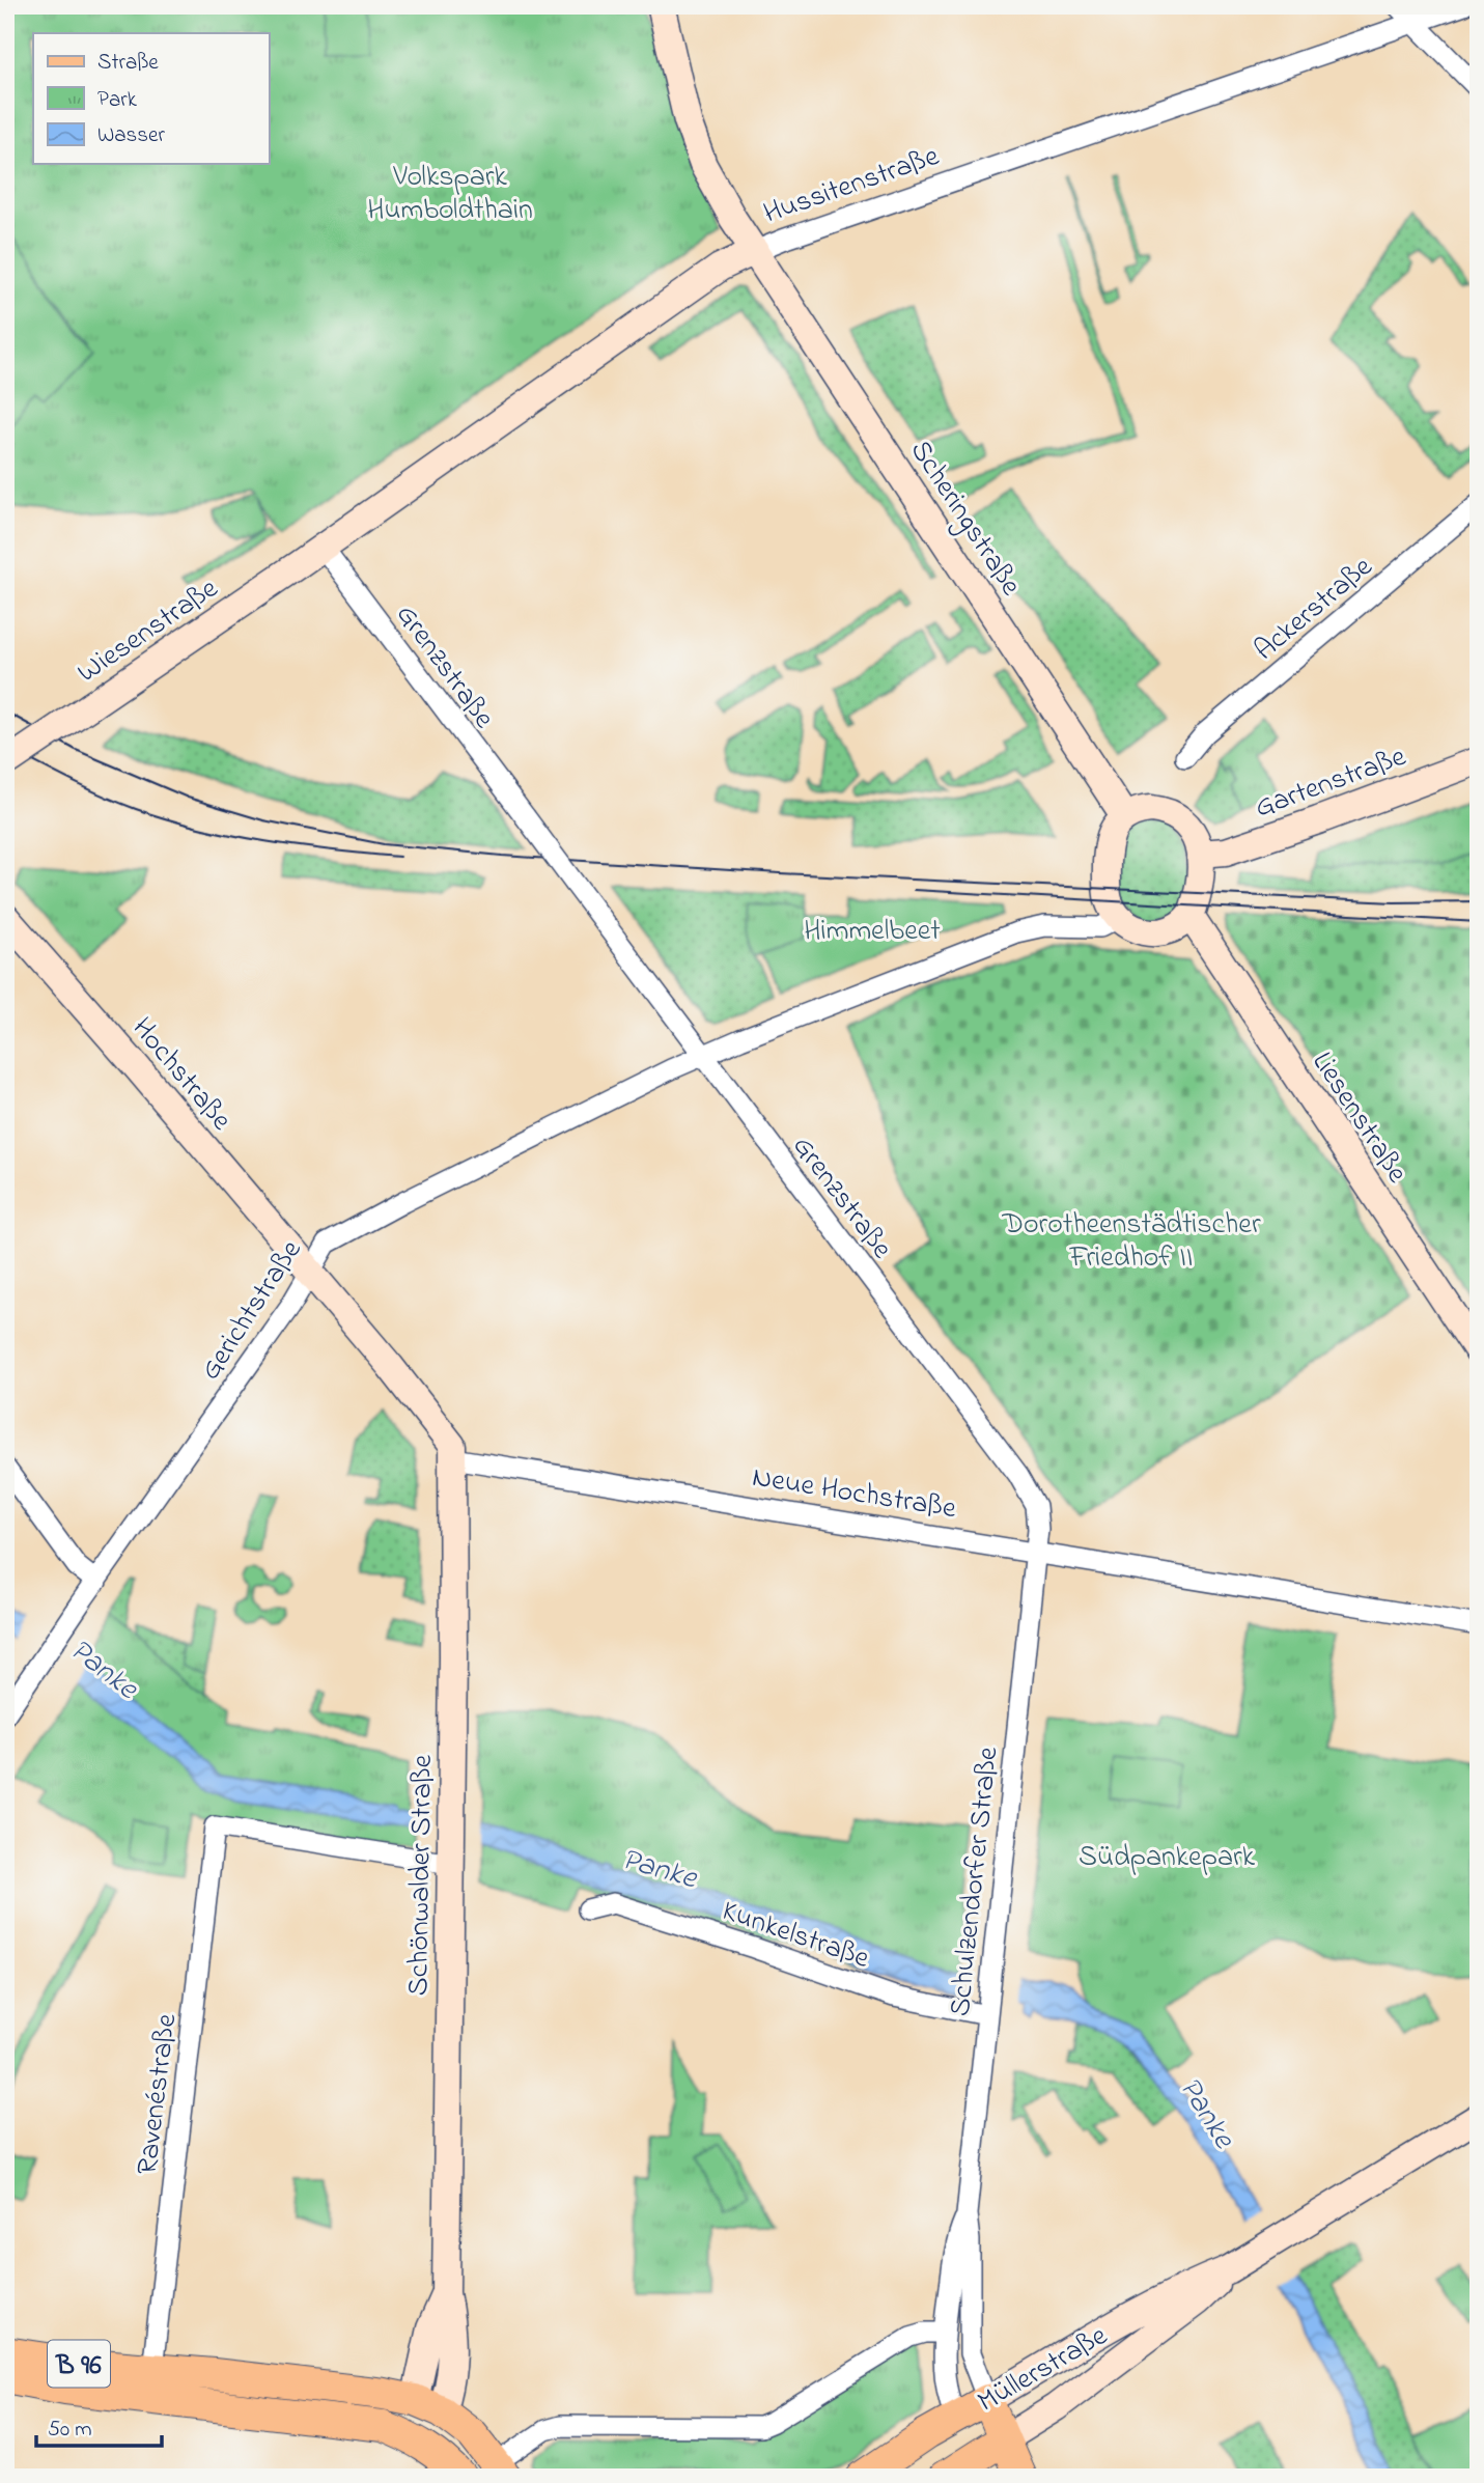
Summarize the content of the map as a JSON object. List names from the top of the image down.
{
  "streets": {
    "main road": ["B 96", "Müllerstraße"],
    "street": [
      "Hussitenstraße",
      "Scheringstraße",
      "Ackerstraße",
      "Wiesenstraße",
      "Grenzstraße",
      "Gartenstraße",
      "Hochstraße",
      "Liesenstraße",
      "Gerichtstraße",
      "Neue Hochstraße",
      "Schönwalder Straße",
      "Schulzendorfer Straße",
      "Kunkelstraße",
      "Ravenéstraße"
    ]
  },
  "crossings": [
    ["Hussitenstraße", "Scheringstraße"],
    ["Hussitenstraße", "Wiesenstraße"],
    ["Hussitenstraße", "Grenzstraße"],
    ["Scheringstraße", "Gartenstraße"],
    ["Scheringstraße", "Liesenstraße"],
    ["Wiesenstraße", "Grenzstraße"],
    ["Grenzstraße", "Gerichtstraße"],
    ["Grenzstraße", "Neue Hochstraße"],
    ["Grenzstraße", "Schulzendorfer Straße"],
    ["Gartenstraße", "Liesenstraße"],
    ["Hochstraße", "Gerichtstraße"],
    ["Neue Hochstraße", "Schönwalder Straße"],
    ["Neue Hochstraße", "Schulzendorfer Straße"],
    ["Schönwalder Straße", "Ravenéstraße"],
    ["Schönwalder Straße", "B 96"],
    ["Schulzendorfer Straße", "Kunkelstraße"],
    ["Schulzendorfer Straße", "Müllerstraße"],
    ["Ravenéstraße", "B 96"]
  ],
  "water": ["Panke"],
  "parks": [
    "Volkspark Humboldthain",
    "Himmelbeet",
    "Dorotheenstädtischer Friedhof II",
    "Südpankepark"
  ],
  "legend": ["Straße", "Park", "Wasser"],
  "scale_bar": "50 m"
}
